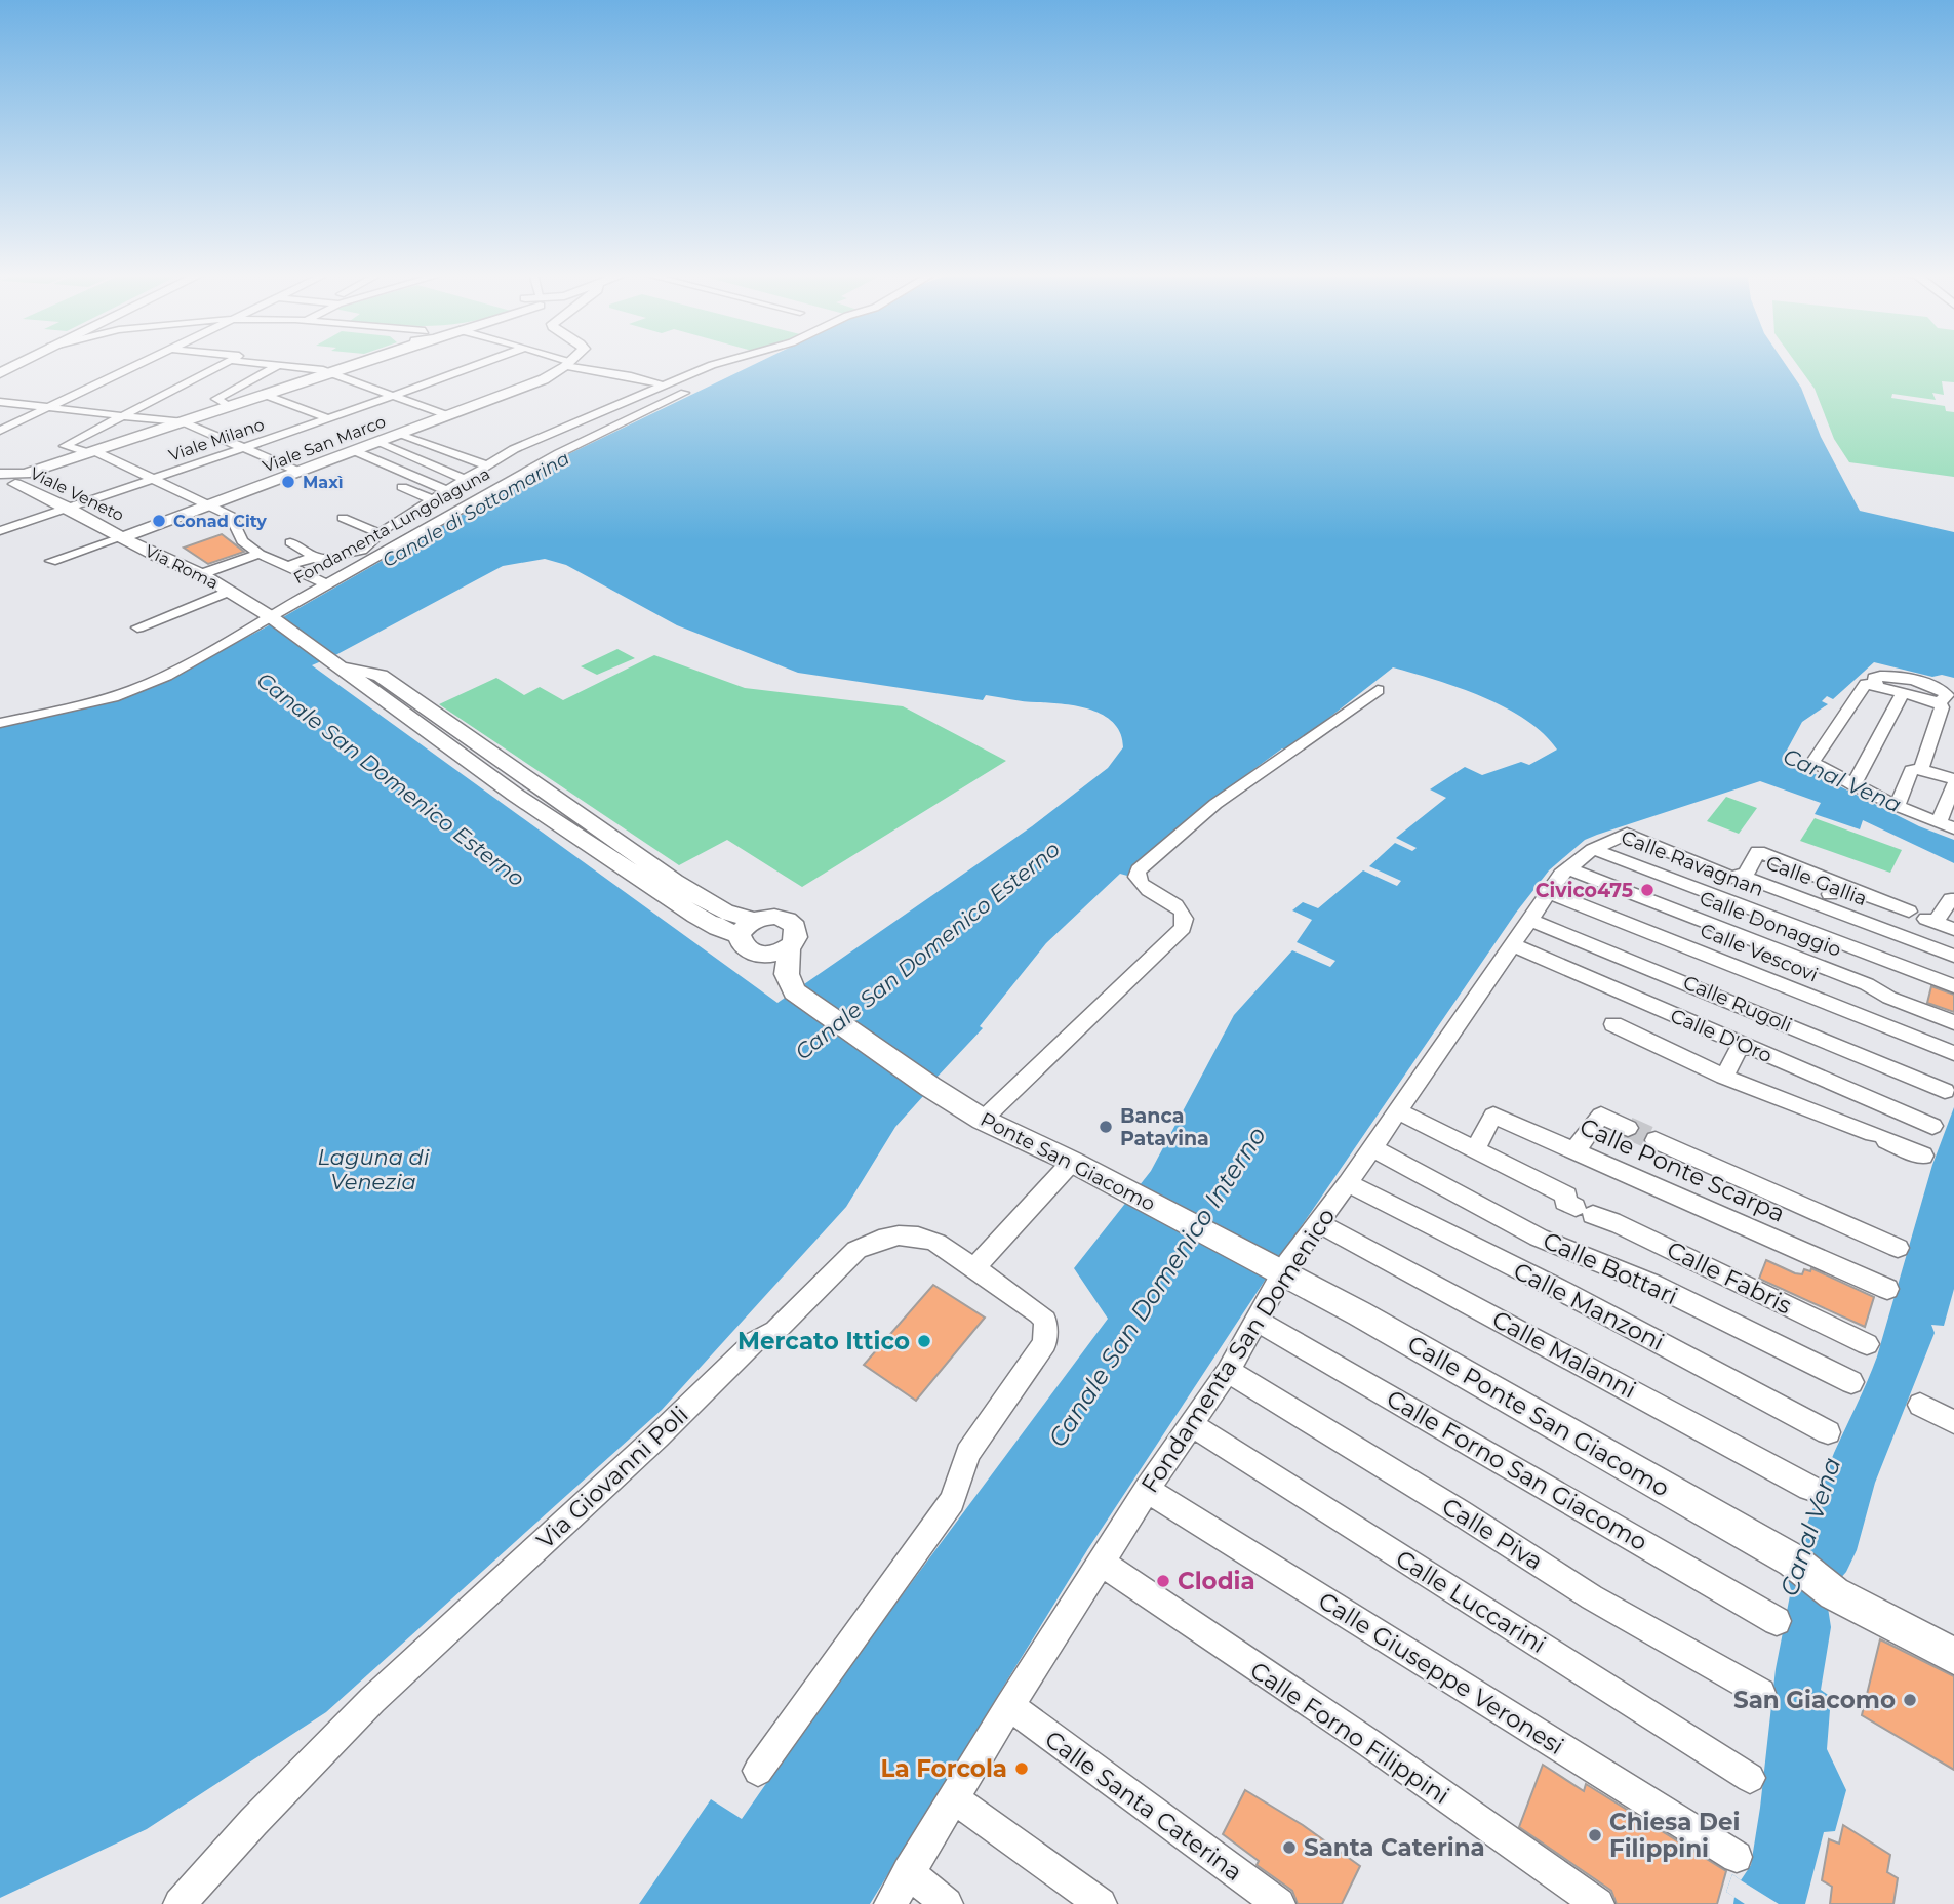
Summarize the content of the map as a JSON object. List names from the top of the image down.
{
  "streets": {
    "street": [
      "Viale Milano",
      "Viale San Marco",
      "Viale Veneto",
      "Fondamenta Lungolaguna",
      "Via Roma",
      "Calle Ravagnan",
      "Calle Gallia",
      "Calle Donaggio",
      "Calle Vescovi",
      "Calle Rugoli",
      "Calle D'Oro",
      "Ponte San Giacomo",
      "Calle Ponte Scarpa",
      "Calle Bottari",
      "Calle Fabris",
      "Calle Manzoni",
      "Fondamenta San Domenico",
      "Calle Malanni",
      "Calle Ponte San Giacomo",
      "Calle Forno San Giacomo",
      "Via Giovanni Poli",
      "Calle Piva",
      "Calle Luccarini",
      "Calle Giuseppe Veronesi",
      "Calle Forno Filippini",
      "Calle Santa Caterina"
    ]
  },
  "crossings": [
    ["Viale Milano", "Viale Veneto"],
    ["Viale San Marco", "Viale Veneto"],
    ["Viale San Marco", "Fondamenta Lungolaguna"],
    ["Viale San Marco", "Via Roma"],
    ["Viale Veneto", "Via Roma"],
    ["Fondamenta Lungolaguna", "Via Roma"],
    ["Calle Ravagnan", "Calle Gallia"],
    ["Calle Ravagnan", "Calle Donaggio"],
    ["Calle Ravagnan", "Fondamenta San Domenico"],
    ["Calle Gallia", "Fondamenta San Domenico"],
    ["Calle Donaggio", "Fondamenta San Domenico"],
    ["Calle Vescovi", "Fondamenta San Domenico"],
    ["Calle Rugoli", "Fondamenta San Domenico"],
    ["Calle D'Oro", "Fondamenta San Domenico"],
    ["Ponte San Giacomo", "Fondamenta San Domenico"],
    ["Ponte San Giacomo", "Calle Ponte San Giacomo"],
    ["Calle Ponte Scarpa", "Calle Fabris"],
    ["Calle Bottari", "Fondamenta San Domenico"],
    ["Calle Fabris", "Fondamenta San Domenico"],
    ["Calle Manzoni", "Fondamenta San Domenico"],
    ["Fondamenta San Domenico", "Calle Malanni"],
    ["Fondamenta San Domenico", "Calle Ponte San Giacomo"],
    ["Fondamenta San Domenico", "Calle Forno San Giacomo"],
    ["Fondamenta San Domenico", "Calle Piva"],
    ["Fondamenta San Domenico", "Calle Luccarini"],
    ["Fondamenta San Domenico", "Calle Giuseppe Veronesi"],
    ["Fondamenta San Domenico", "Calle Forno Filippini"],
    ["Fondamenta San Domenico", "Calle Santa Caterina"]
  ],
  "water": [
    "Canale di Sottomarina",
    "Canale San Domenico Esterno",
    "Canal Vena",
    "Laguna di Venezia",
    "Canale San Domenico Interno"
  ],
  "places": [
    "Maxì",
    "Conad City",
    "Civico475",
    "Banca Patavina",
    "Mercato Ittico",
    "Clodia",
    "San Giacomo",
    "La Forcola",
    "Chiesa Dei Filippini",
    "Santa Caterina"
  ]
}
